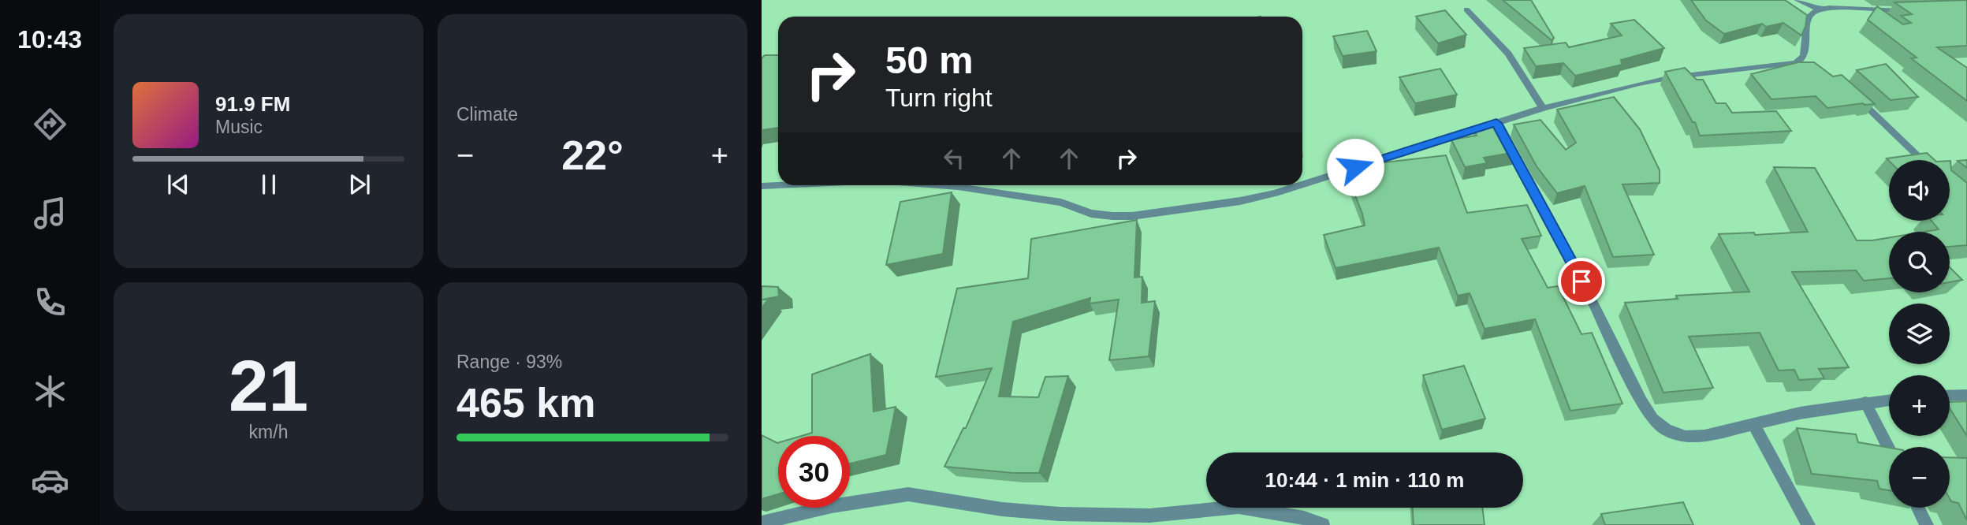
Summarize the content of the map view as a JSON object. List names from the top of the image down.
{
  "page": {
    "tabs": "10:43",
    "tile": [
      "Climate",
      ["21", "km/h"],
      ["Range · 93%", "465 km"]
    ],
    "turn": ["50 m", "Turn right"],
    "song": ["91.9 FM", "Music"],
    "heat": ["−", "22°", "+"],
    "map_buttons": ["+", "−"],
    "limit": "30",
    "trip": "10:44 · 1 min · 110 m"
  }
}
